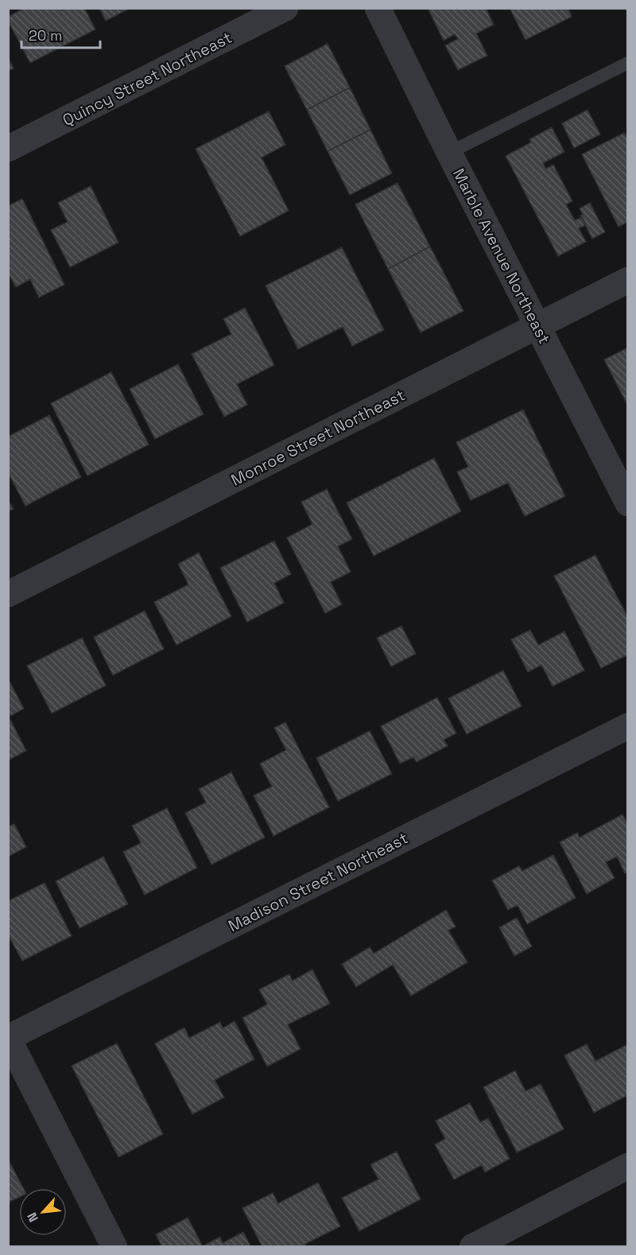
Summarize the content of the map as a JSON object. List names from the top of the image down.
{
  "streets": {
    "street": [
      "Quincy Street Northeast",
      "Marble Avenue Northeast",
      "Monroe Street Northeast",
      "Madison Street Northeast"
    ]
  },
  "crossings": [
    ["Marble Avenue Northeast", "Monroe Street Northeast"]
  ],
  "scale_bar": "20 m",
  "north": "bottom left"
}
